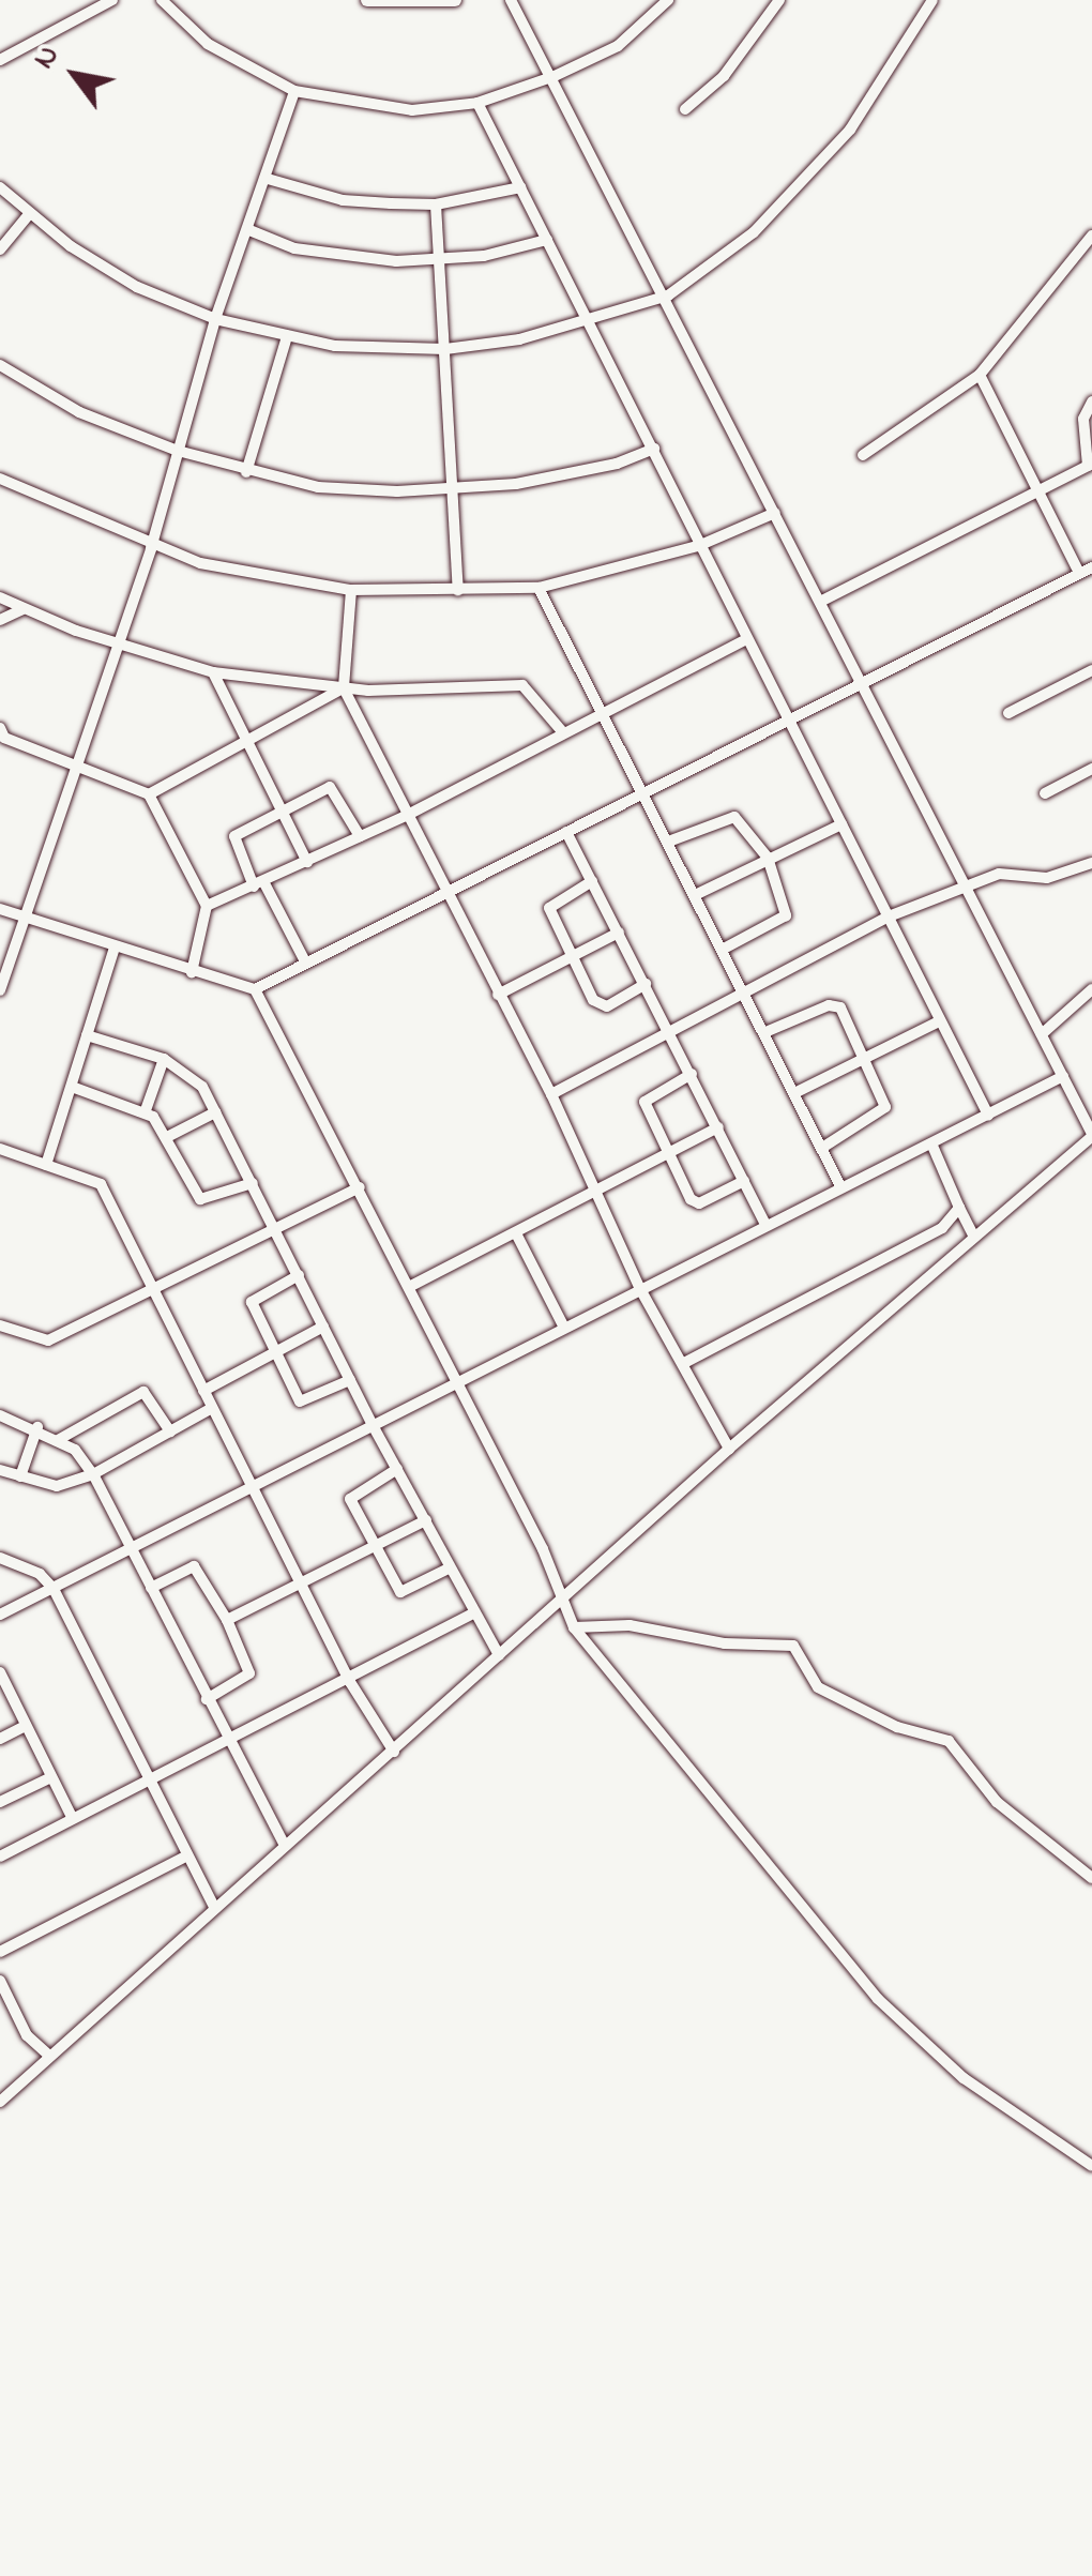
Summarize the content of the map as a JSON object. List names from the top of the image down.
{
  "north": "top left"
}
